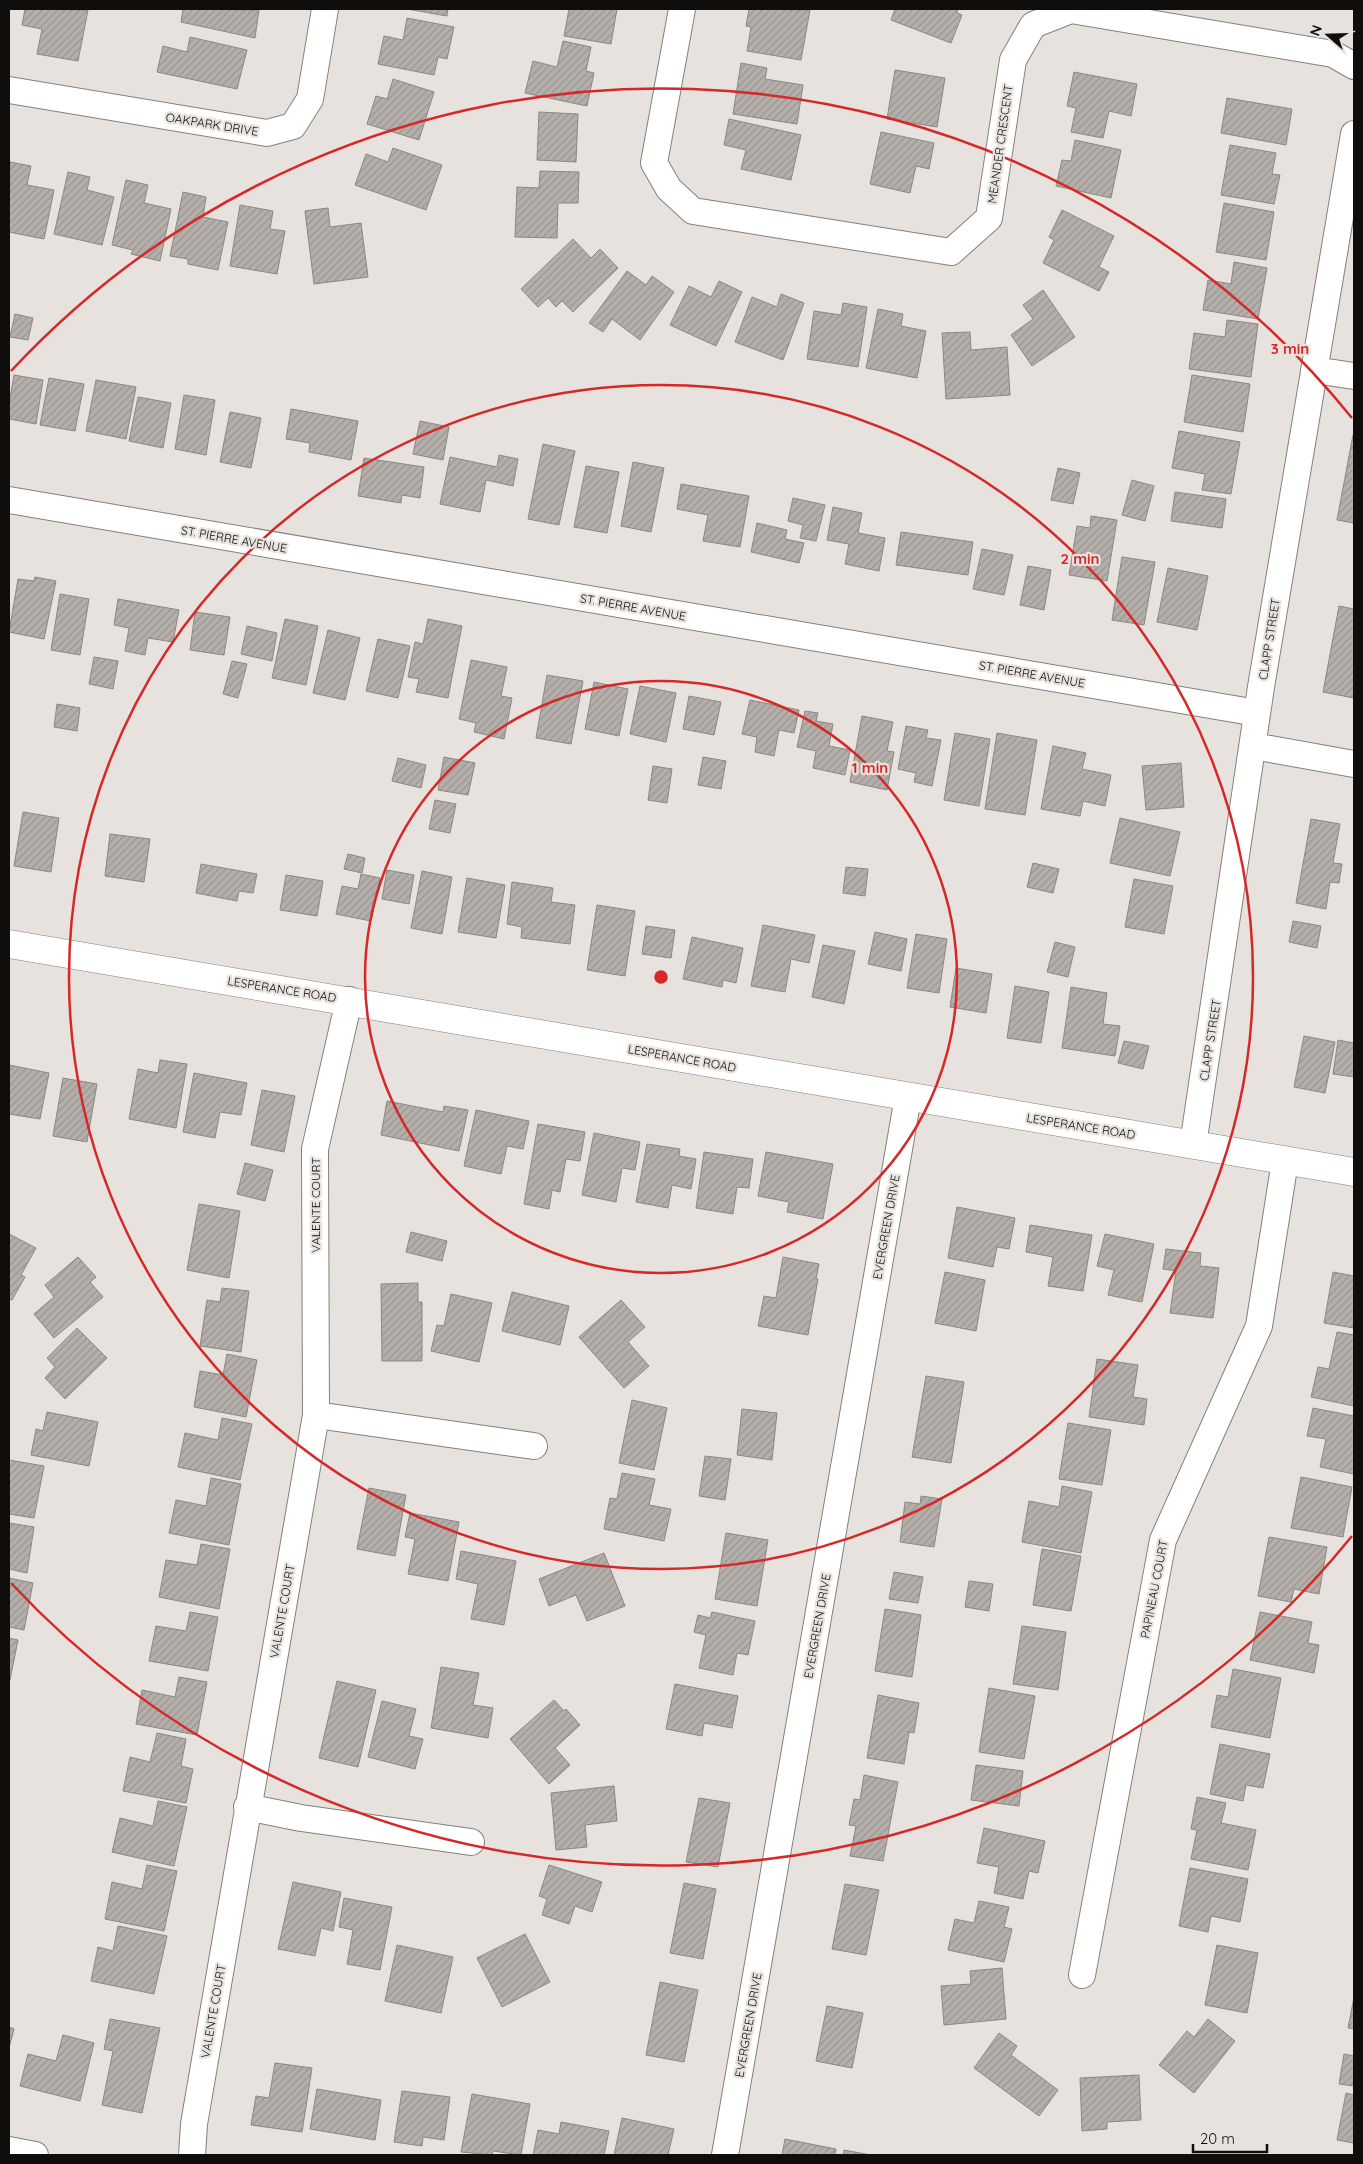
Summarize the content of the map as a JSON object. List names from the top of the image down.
{
  "streets": {
    "main road": ["LESPERANCE ROAD"],
    "street": [
      "OAKPARK DRIVE",
      "MEANDER CRESCENT",
      "ST. PIERRE AVENUE",
      "CLAPP STREET",
      "VALENTE COURT",
      "EVERGREEN DRIVE",
      "PAPINEAU COURT"
    ]
  },
  "crossings": [
    ["ST. PIERRE AVENUE", "CLAPP STREET"],
    ["CLAPP STREET", "LESPERANCE ROAD"],
    ["LESPERANCE ROAD", "VALENTE COURT"],
    ["LESPERANCE ROAD", "EVERGREEN DRIVE"],
    ["LESPERANCE ROAD", "PAPINEAU COURT"]
  ],
  "scale_bar": "20 m",
  "north": "left",
  "rings": ["3 min", "2 min", "1 min"]
}
